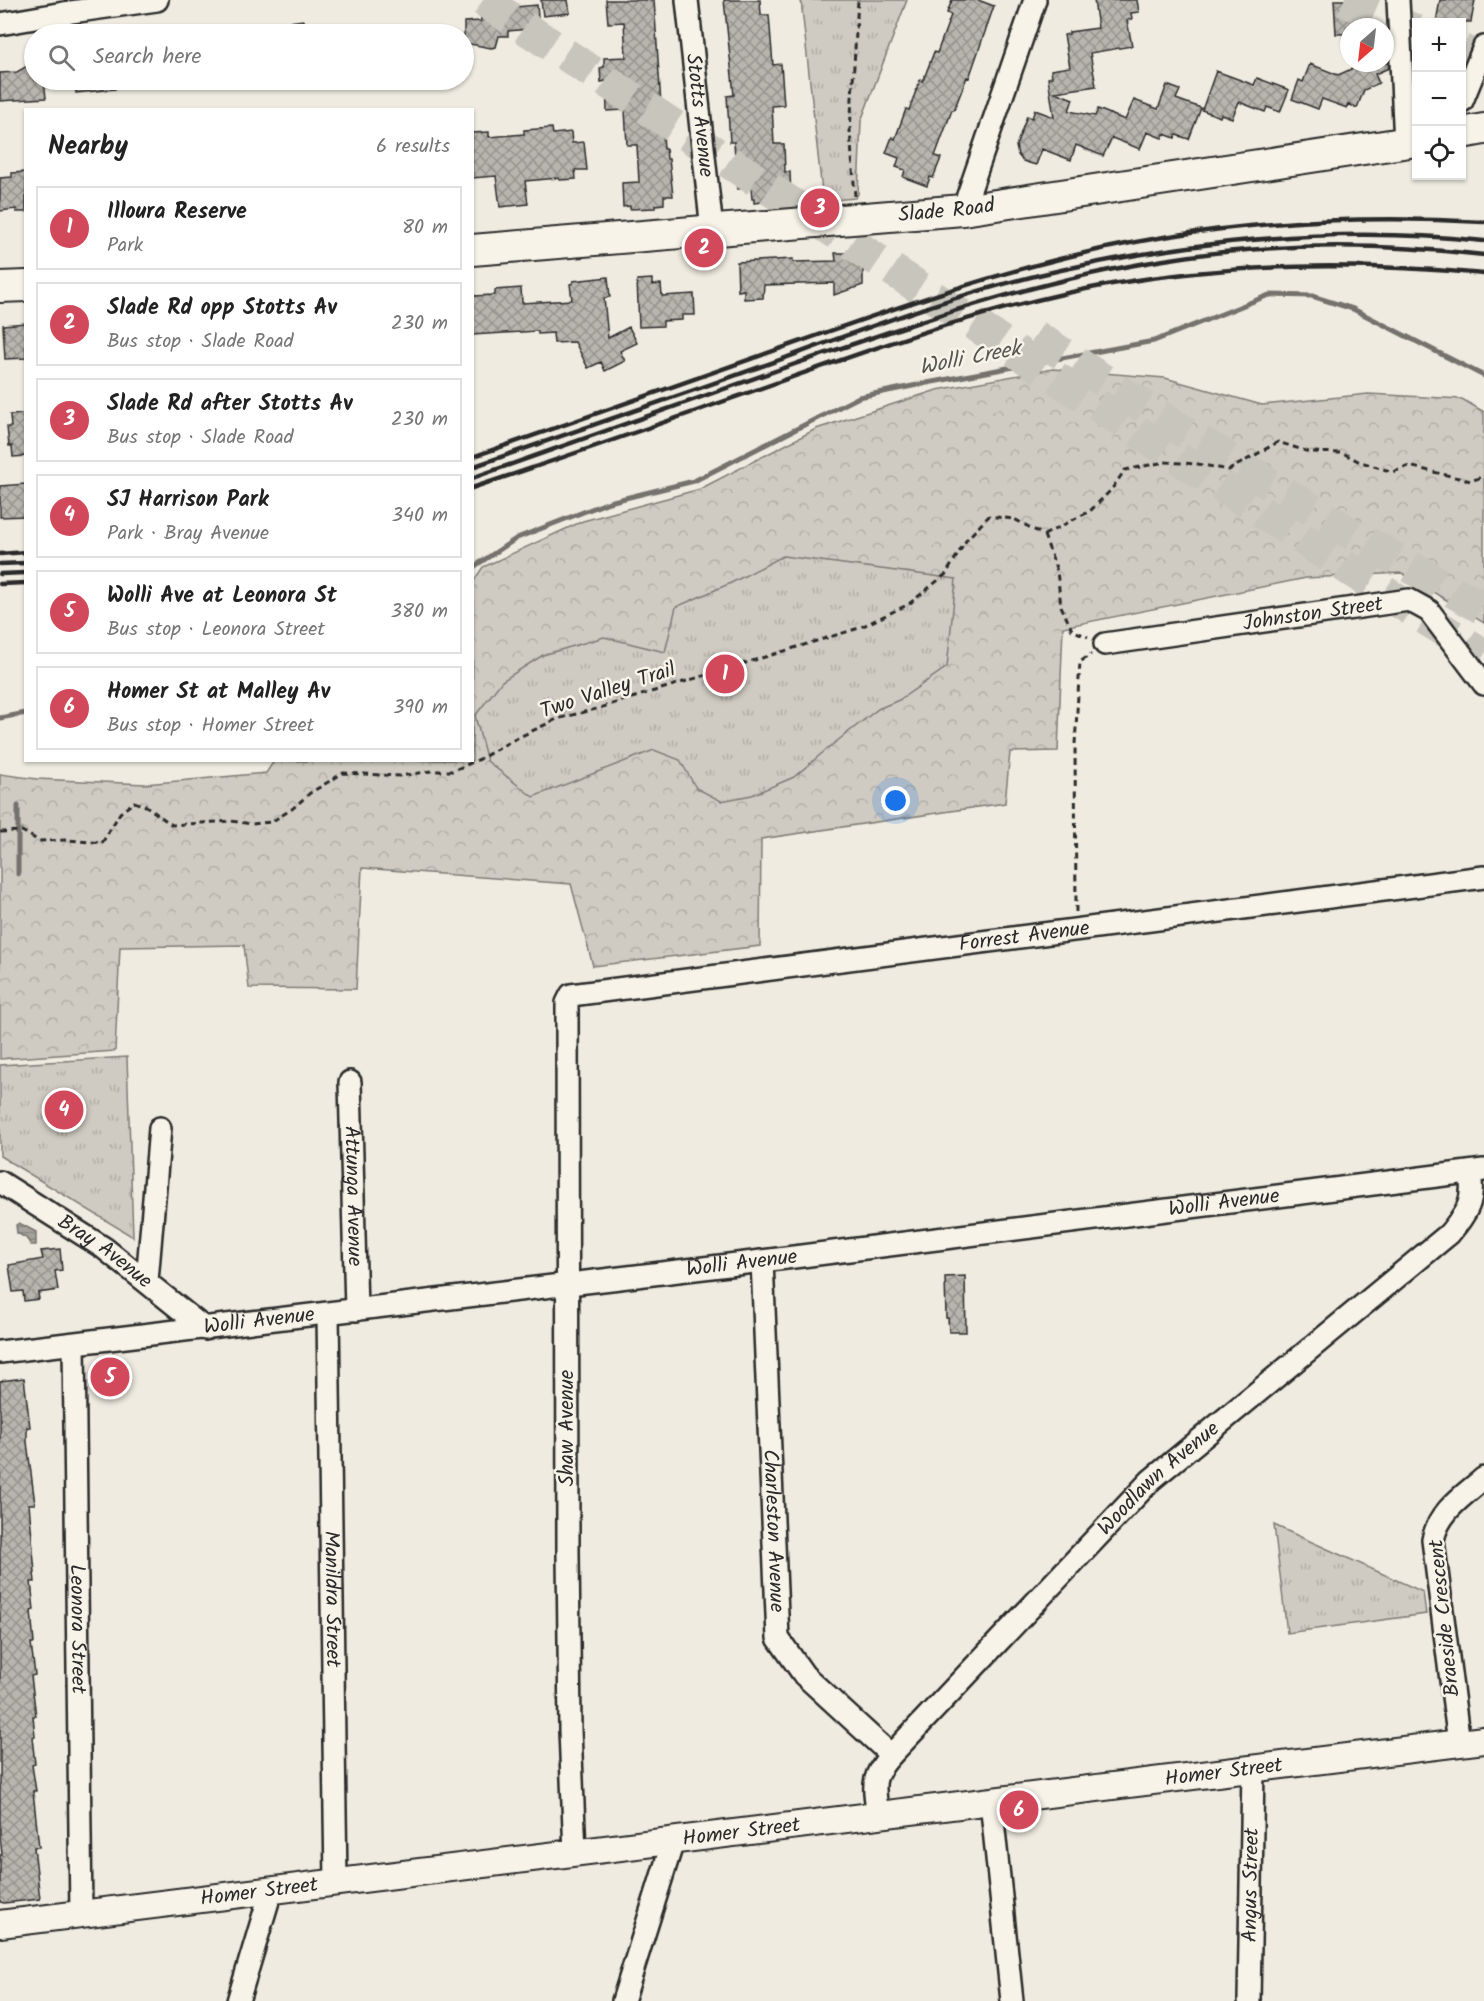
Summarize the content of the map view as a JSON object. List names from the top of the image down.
{
  "streets": {
    "main road": ["Slade Road"],
    "street": [
      "Stotts Avenue",
      "Johnston Street",
      "Forrest Avenue",
      "Attunga Avenue",
      "Wolli Avenue",
      "Bray Avenue",
      "Shaw Avenue",
      "Woodlawn Avenue",
      "Charleston Avenue",
      "Manildra Street",
      "Braeside Crescent",
      "Leonora Street",
      "Homer Street",
      "Angus Street"
    ],
    "path": ["Two Valley Trail"]
  },
  "crossings": [
    ["Stotts Avenue", "Slade Road"],
    ["Forrest Avenue", "Shaw Avenue"],
    ["Attunga Avenue", "Wolli Avenue"],
    ["Wolli Avenue", "Bray Avenue"],
    ["Wolli Avenue", "Shaw Avenue"],
    ["Wolli Avenue", "Woodlawn Avenue"],
    ["Wolli Avenue", "Charleston Avenue"],
    ["Wolli Avenue", "Manildra Street"],
    ["Wolli Avenue", "Leonora Street"],
    ["Shaw Avenue", "Homer Street"],
    ["Woodlawn Avenue", "Charleston Avenue"],
    ["Woodlawn Avenue", "Homer Street"],
    ["Manildra Street", "Homer Street"],
    ["Braeside Crescent", "Homer Street"],
    ["Leonora Street", "Homer Street"],
    ["Homer Street", "Angus Street"]
  ],
  "water": ["Wolli Creek"],
  "north": "bottom left",
  "page": {
    "map_buttons": ["+", "−"],
    "search": "Search here",
    "heading": ["Nearby", "6 results"],
    "pins": [
      "3",
      "2",
      "1",
      "4",
      "5",
      "6"
    ],
    "list": [
      {
        "mark": "1",
        "name": "Illoura Reserve",
        "note": "Park",
        "value": "80 m"
      },
      {
        "mark": "2",
        "name": "Slade Rd opp Stotts Av",
        "note": "Bus stop · Slade Road",
        "value": "230 m"
      },
      {
        "mark": "3",
        "name": "Slade Rd after Stotts Av",
        "note": "Bus stop · Slade Road",
        "value": "230 m"
      },
      {
        "mark": "4",
        "name": "SJ Harrison Park",
        "note": "Park · Bray Avenue",
        "value": "340 m"
      },
      {
        "mark": "5",
        "name": "Wolli Ave at Leonora St",
        "note": "Bus stop · Leonora Street",
        "value": "380 m"
      },
      {
        "mark": "6",
        "name": "Homer St at Malley Av",
        "note": "Bus stop · Homer Street",
        "value": "390 m"
      }
    ]
  }
}
